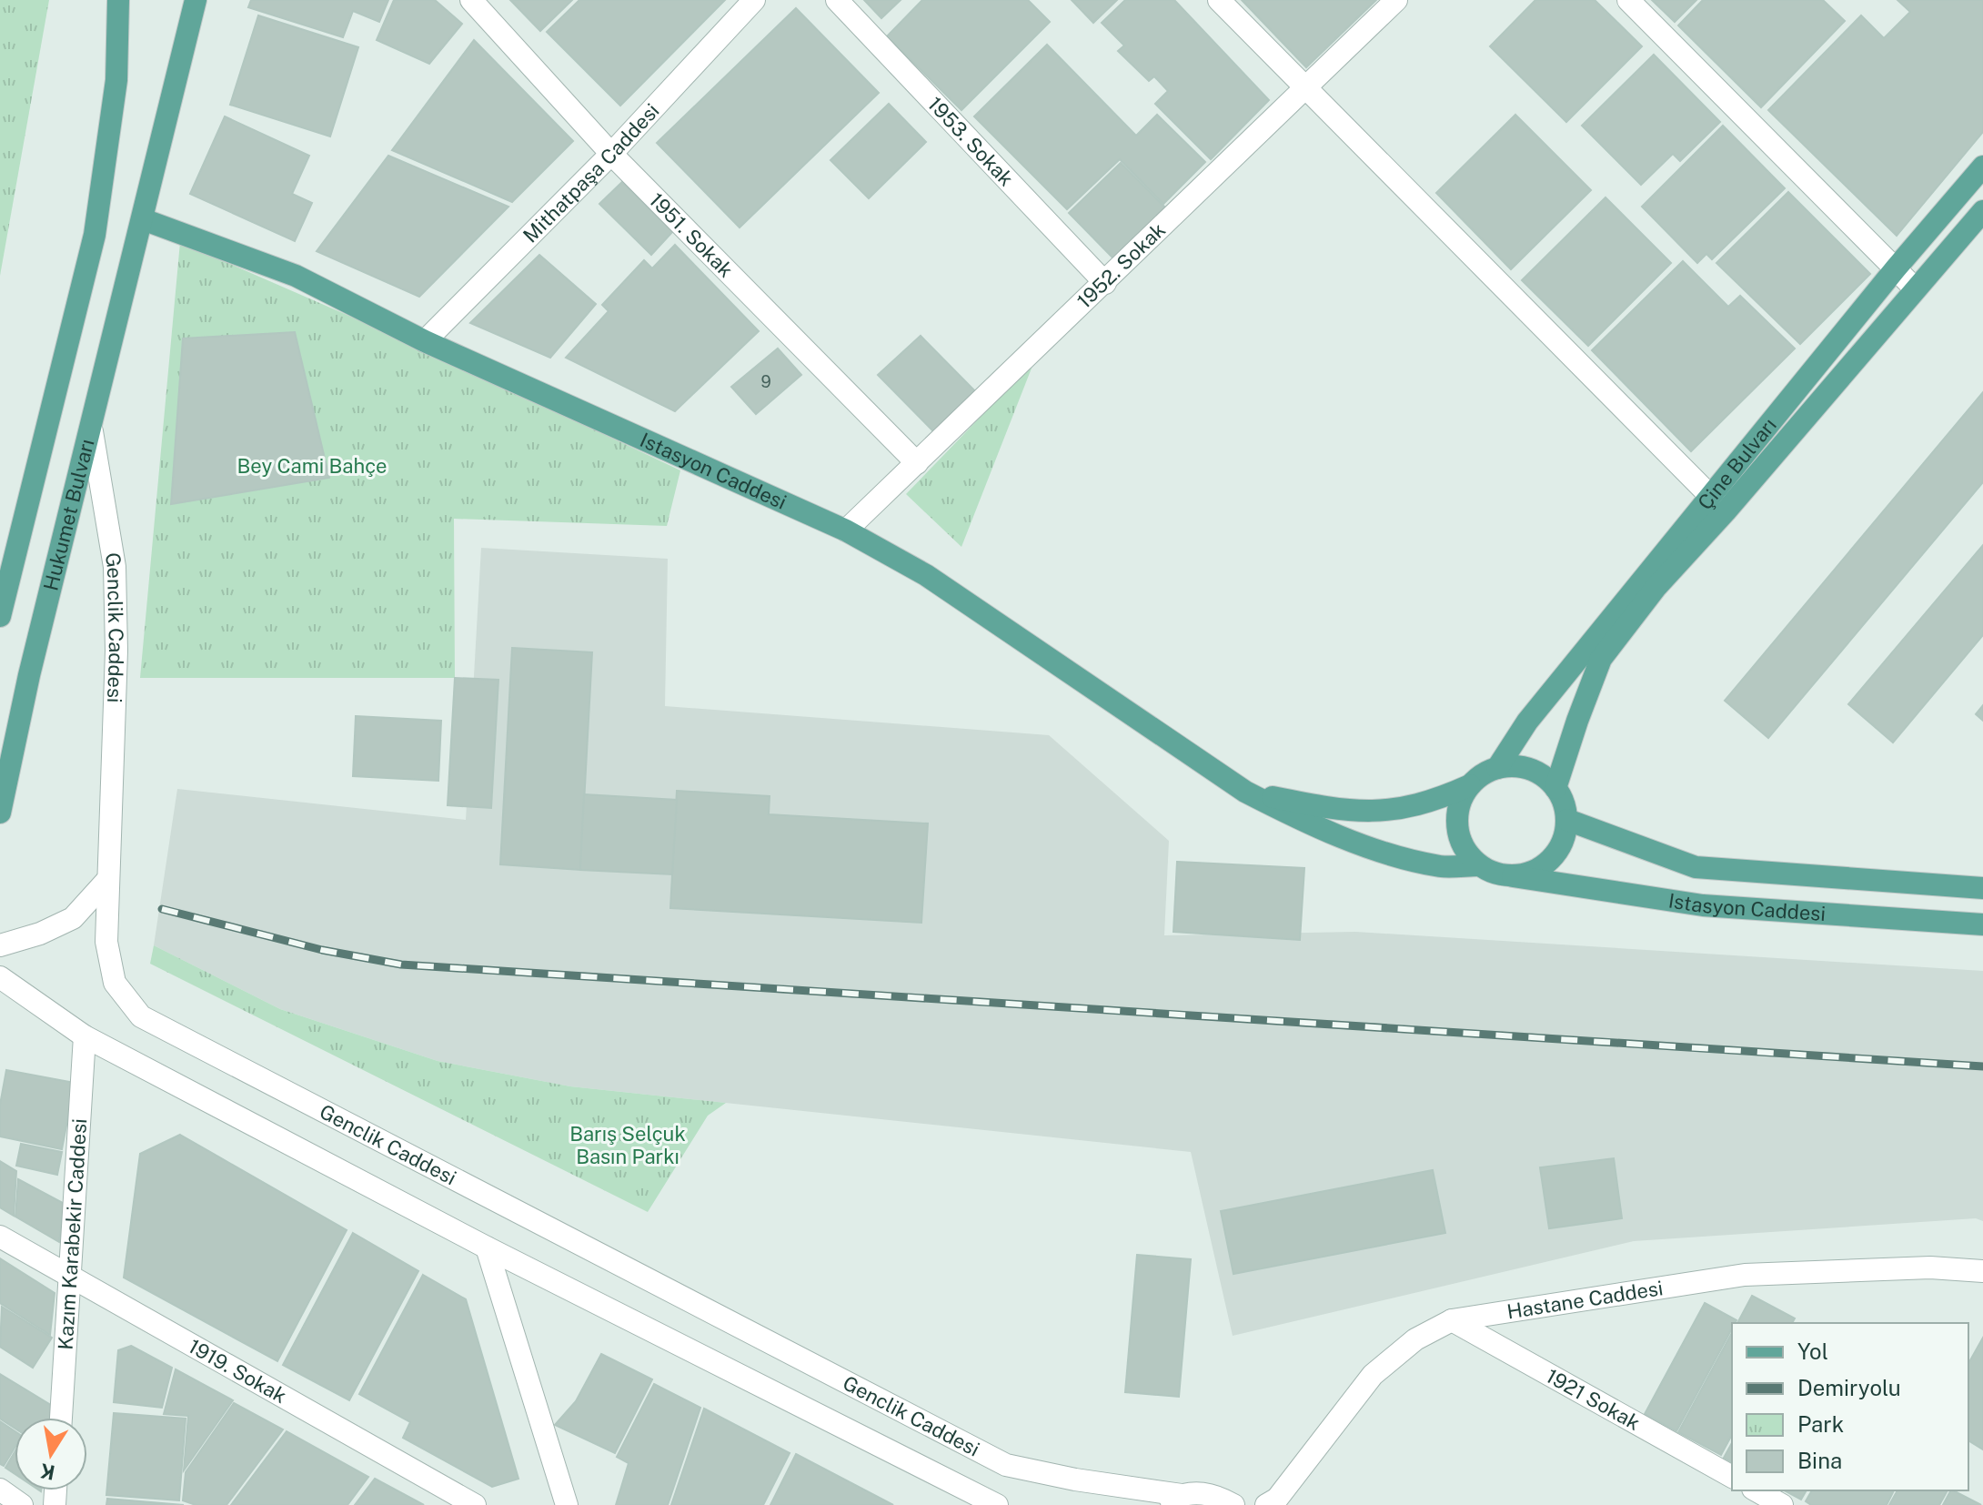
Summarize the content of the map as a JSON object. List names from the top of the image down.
{
  "streets": {
    "main road": ["Çine Bulvarı", "Istasyon Caddesi", "Hukumet Bulvarı"],
    "street": [
      "1953. Sokak",
      "Mithatpaşa Caddesi",
      "1951. Sokak",
      "1952. Sokak",
      "Genclik Caddesi",
      "Kazım Karabekir Caddesi",
      "Hastane Caddesi",
      "1919. Sokak",
      "1921 Sokak"
    ]
  },
  "crossings": [
    ["1953. Sokak", "1952. Sokak"],
    ["Mithatpaşa Caddesi", "1951. Sokak"],
    ["Mithatpaşa Caddesi", "Istasyon Caddesi"],
    ["1951. Sokak", "1952. Sokak"],
    ["1952. Sokak", "Istasyon Caddesi"],
    ["Çine Bulvarı", "Istasyon Caddesi"],
    ["Istasyon Caddesi", "Hukumet Bulvarı"],
    ["Hukumet Bulvarı", "Genclik Caddesi"],
    ["Genclik Caddesi", "Kazım Karabekir Caddesi"],
    ["Kazım Karabekir Caddesi", "1919. Sokak"],
    ["Hastane Caddesi", "1921 Sokak"]
  ],
  "parks": ["Bey Cami Bahçe", "Barış Selçuk Basın Parkı"],
  "house_numbers": ["9"],
  "legend": [
    "Yol",
    "Demiryolu",
    "Park",
    "Bina"
  ],
  "north": "bottom"
}
